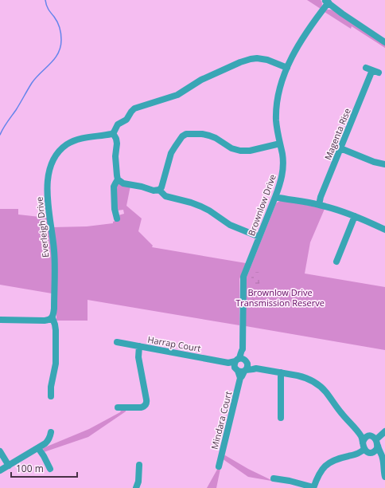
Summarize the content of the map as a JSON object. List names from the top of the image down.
{
  "streets": {
    "street": [
      "Magenta Rise",
      "Brownlow Drive",
      "Everleigh Drive",
      "Harrap Court",
      "Mindara Court"
    ]
  },
  "crossings": [
    ["Brownlow Drive", "Harrap Court"],
    ["Brownlow Drive", "Mindara Court"],
    ["Harrap Court", "Mindara Court"]
  ],
  "parks": ["Brownlow Drive Transmission Reserve"],
  "scale_bar": "100 m"
}
